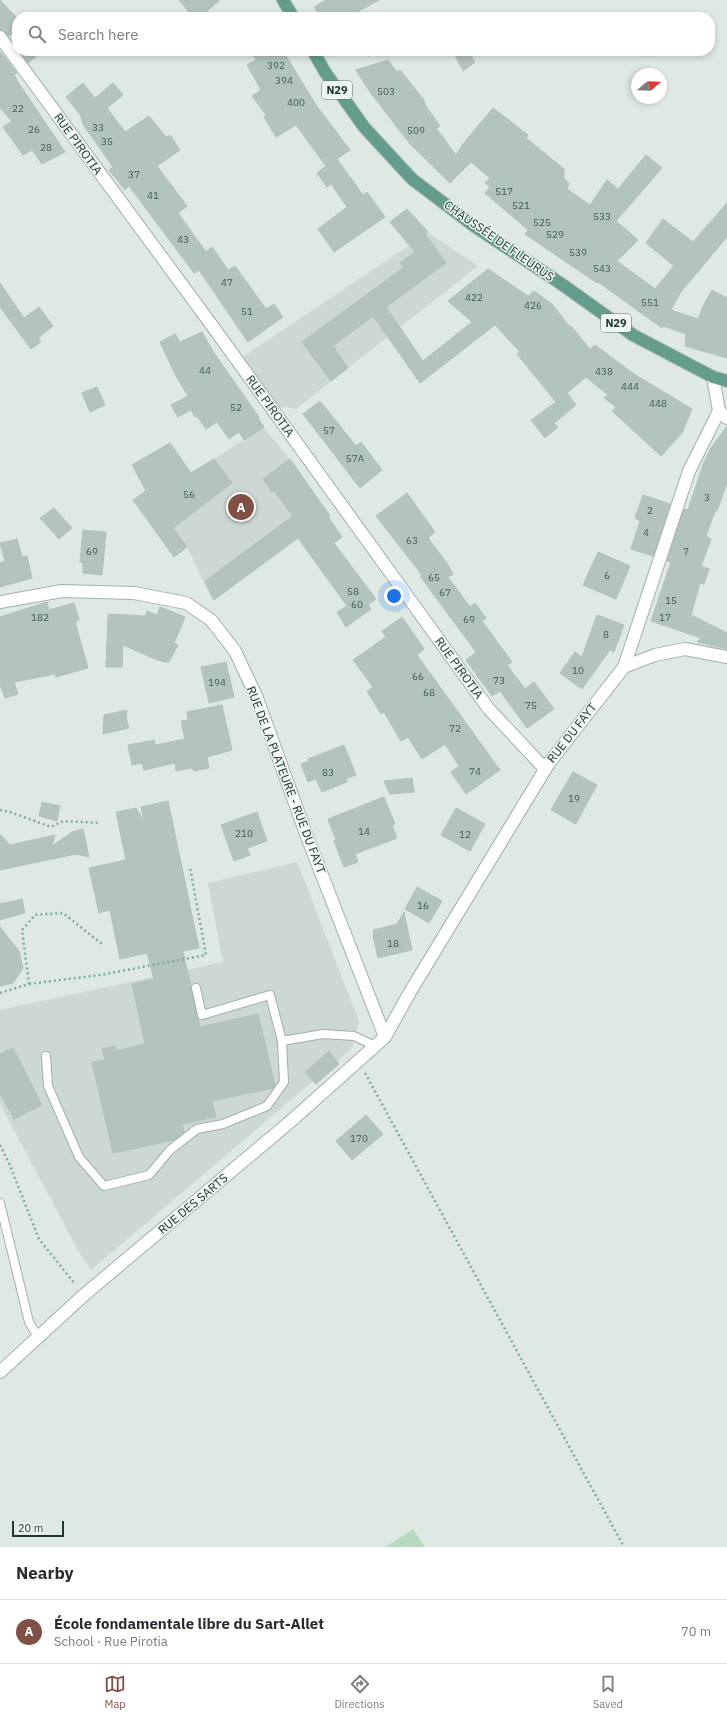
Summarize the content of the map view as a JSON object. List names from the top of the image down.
{
  "streets": {
    "main road": ["N29", "CHAUSSÉE DE FLEURUS"],
    "street": [
      "RUE PIROTIA",
      "RUE DU FAYT",
      "RUE DE LA PLATEURE - RUE DU FAYT",
      "RUE DES SARTS"
    ]
  },
  "crossings": [
    ["RUE PIROTIA", "RUE DU FAYT"],
    ["RUE DU FAYT", "RUE DE LA PLATEURE - RUE DU FAYT"],
    ["RUE DU FAYT", "RUE DES SARTS"],
    ["RUE DE LA PLATEURE - RUE DU FAYT", "RUE DES SARTS"]
  ],
  "house_numbers": [
    "392",
    "394",
    "503",
    "400",
    "22",
    "33",
    "26",
    "509",
    "35",
    "28",
    "37",
    "517",
    "41",
    "521",
    "533",
    "525",
    "529",
    "43",
    "539",
    "543",
    "47",
    "422",
    "551",
    "426",
    "51",
    "44",
    "438",
    "444",
    "448",
    "52",
    "57",
    "57A",
    "56",
    "3",
    "2",
    "4",
    "63",
    "69",
    "7",
    "6",
    "65",
    "58",
    "67",
    "15",
    "60",
    "182",
    "17",
    "69",
    "8",
    "10",
    "66",
    "73",
    "194",
    "68",
    "75",
    "72",
    "74",
    "83",
    "19",
    "14",
    "210",
    "12",
    "16",
    "18",
    "170"
  ],
  "scale_bar": "20 m",
  "north": "right",
  "page": {
    "search": "Search here",
    "pins": "A",
    "scale": "20 m",
    "heading": "Nearby",
    "list": [
      {
        "mark": "A",
        "name": "École fondamentale libre du Sart-Allet",
        "note": "School · Rue Pirotia",
        "value": "70 m"
      }
    ],
    "nav": ["Map", "Directions", "Saved"]
  }
}
